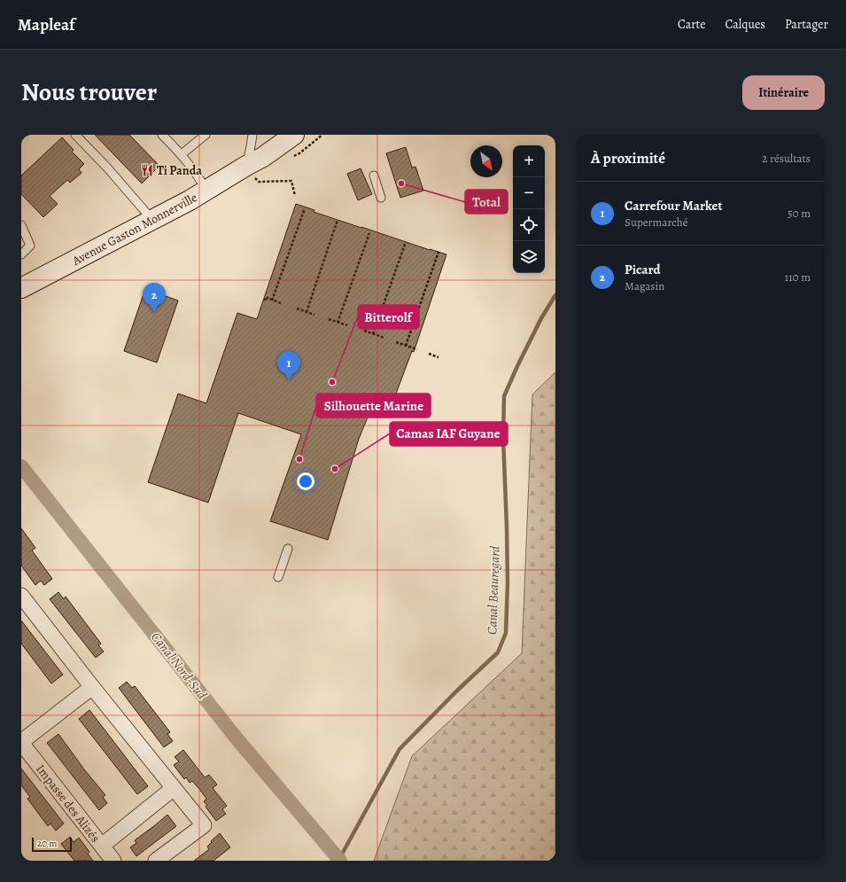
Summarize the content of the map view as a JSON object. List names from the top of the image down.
{
  "streets": {
    "main road": ["Avenue Gaston Monnerville"],
    "street": ["Impasse des Alizés"]
  },
  "water": ["Canal Beauregard", "Canal Nord-Sud"],
  "places": {
    "restaurant": ["Ti Panda"],
    "other": [
      "Total",
      "Bitterolf",
      "Silhouette Marine",
      "Camas IAF Guyane"
    ]
  },
  "scale_bar": "20 m",
  "north": "bottom right",
  "page": {
    "header": "Mapleaf",
    "nav": ["Carte", "Calques", "Partager"],
    "title": "Nous trouver",
    "buttons": "Itinéraire",
    "heading": ["À proximité", "2 résultats"],
    "map_buttons": ["+", "−"],
    "list": [
      {
        "mark": "1",
        "name": "Carrefour Market",
        "note": "Supermarché",
        "value": "50 m"
      },
      {
        "mark": "2",
        "name": "Picard",
        "note": "Magasin",
        "value": "110 m"
      }
    ],
    "pins": ["2", "1"],
    "scale": "20 m"
  }
}
